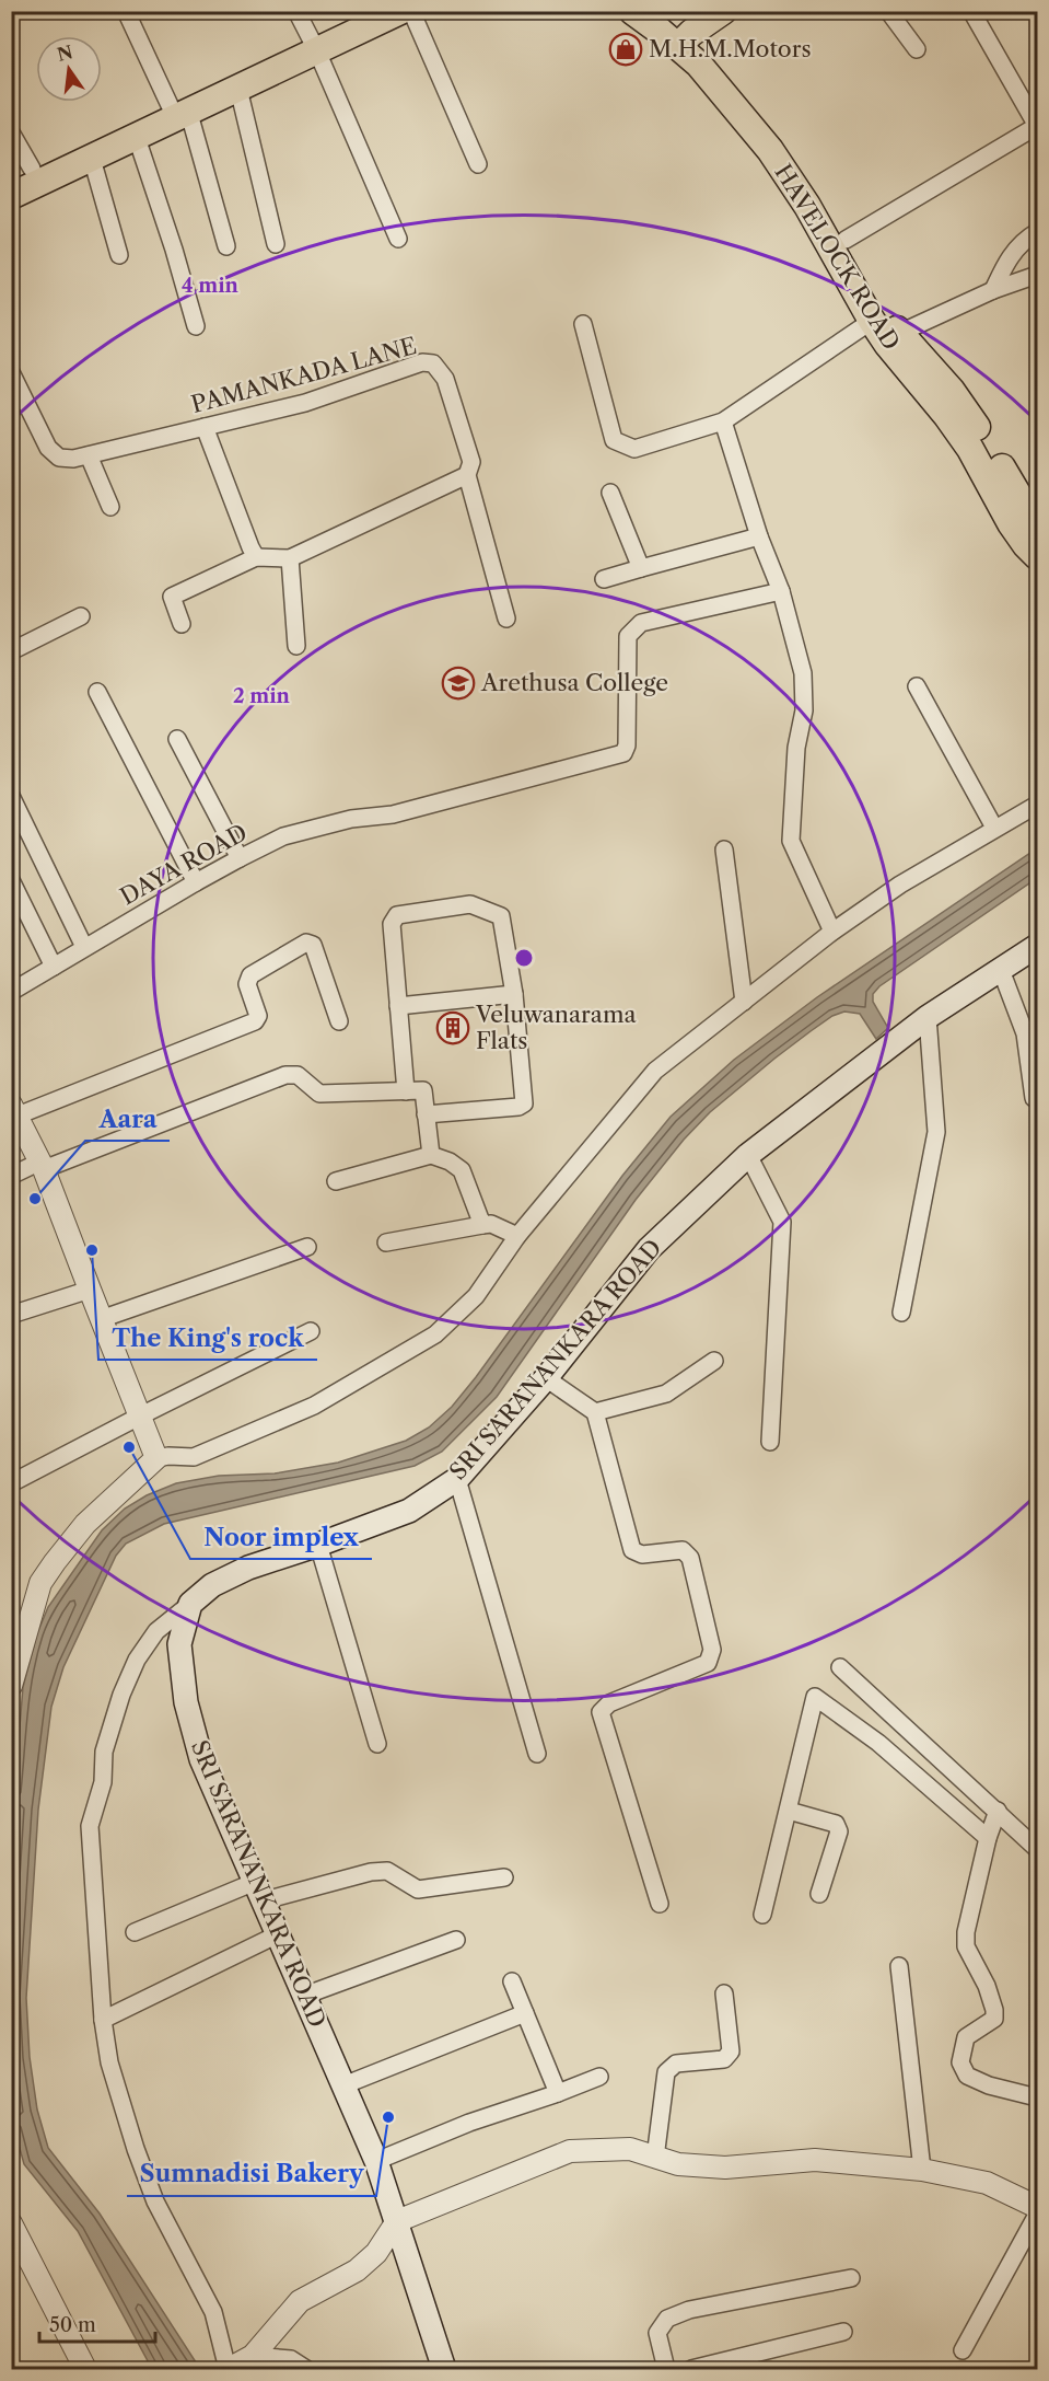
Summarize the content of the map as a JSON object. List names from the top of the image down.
{
  "streets": {
    "main road": ["HAVELOCK ROAD", "SRI SARANANKARA ROAD"],
    "street": ["PAMANKADA LANE", "DAYA ROAD"]
  },
  "places": {
    "shop": ["M.H.M.Motors"],
    "school or university": ["Arethusa College"],
    "building": ["Veluwanarama Flats"],
    "other": [
      "Aara",
      "The King's rock",
      "Noor implex",
      "Sumnadisi Bakery"
    ]
  },
  "scale_bar": "50 m",
  "north": "top",
  "rings": ["4 min", "2 min"]
}
